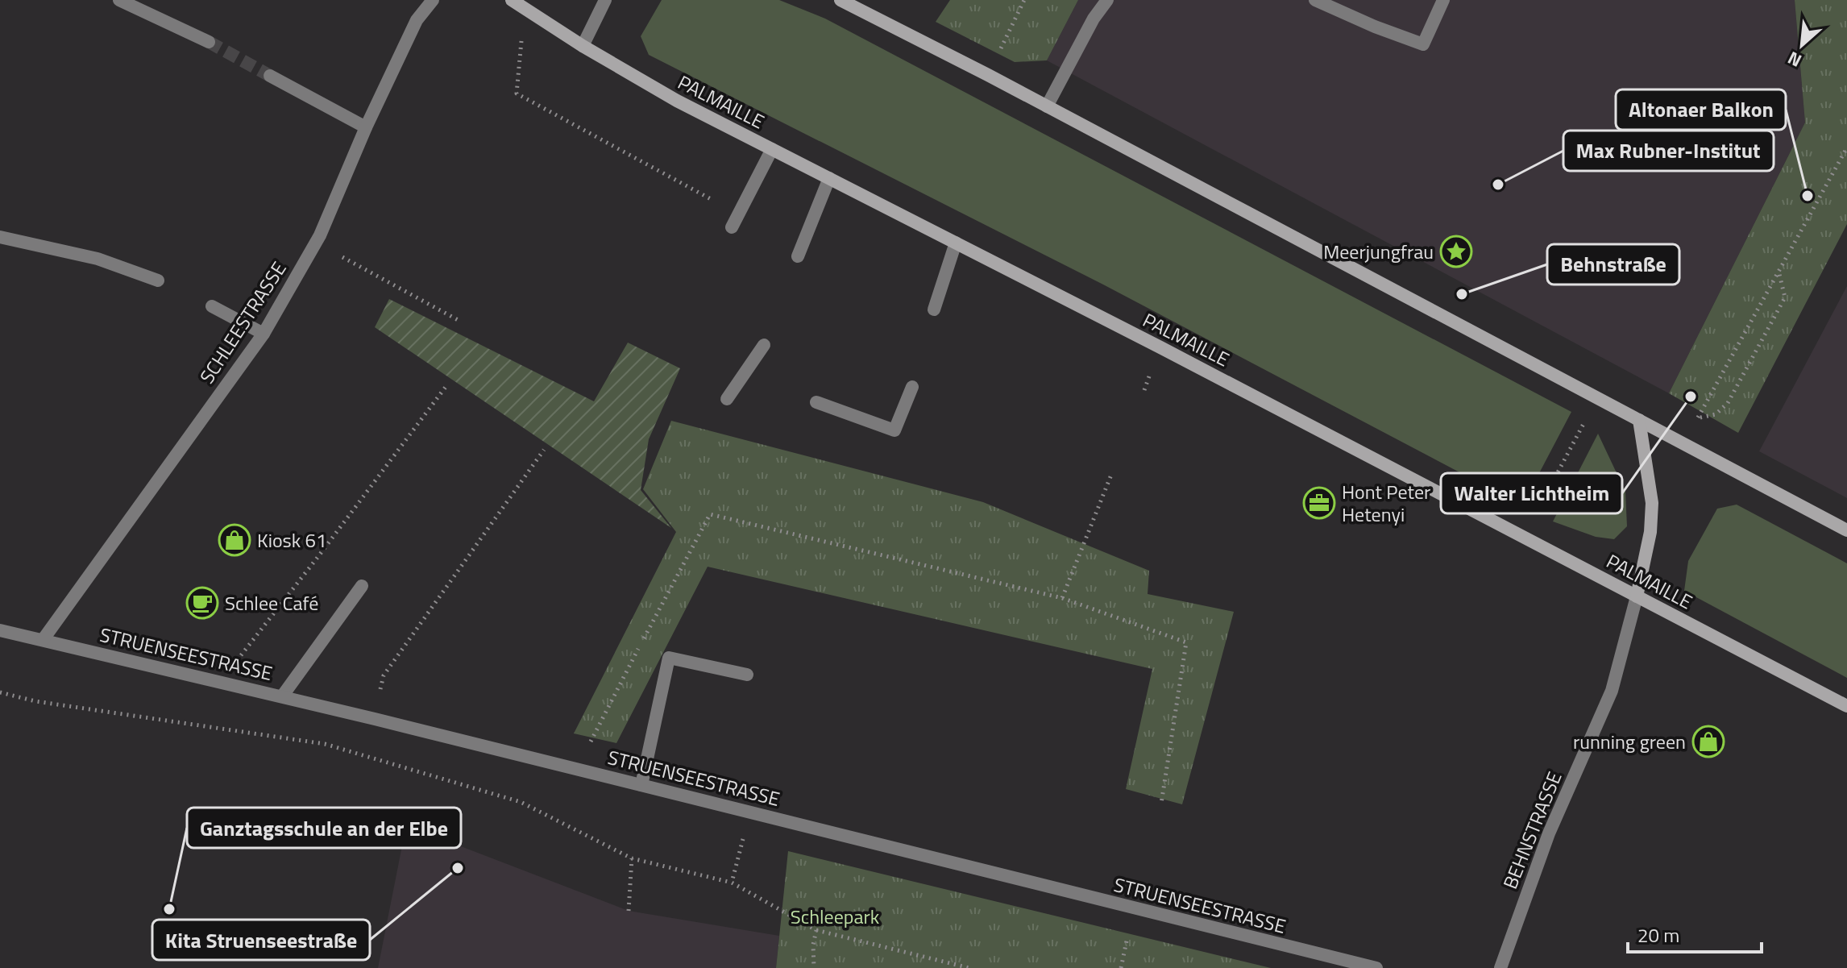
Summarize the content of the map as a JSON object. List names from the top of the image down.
{
  "streets": {
    "main road": ["PALMAILLE"],
    "street": ["SCHLEESTRASSE", "STRUENSEESTRASSE", "BEHNSTRASSE"]
  },
  "crossings": [
    ["PALMAILLE", "BEHNSTRASSE"],
    ["SCHLEESTRASSE", "STRUENSEESTRASSE"]
  ],
  "parks": ["Schleepark"],
  "places": {
    "other": [
      "Max Rubner-Institut",
      "Altonaer Balkon",
      "Behnstraße",
      "Walter Lichtheim",
      "Kita Struenseestraße",
      "Ganztagsschule an der Elbe"
    ],
    "place": ["Meerjungfrau"],
    "office": ["Hont Peter Hetenyi"],
    "shop": ["Kiosk 61", "running green"],
    "cafe": ["Schlee Café"]
  },
  "scale_bar": "20 m",
  "north": "bottom left"
}
